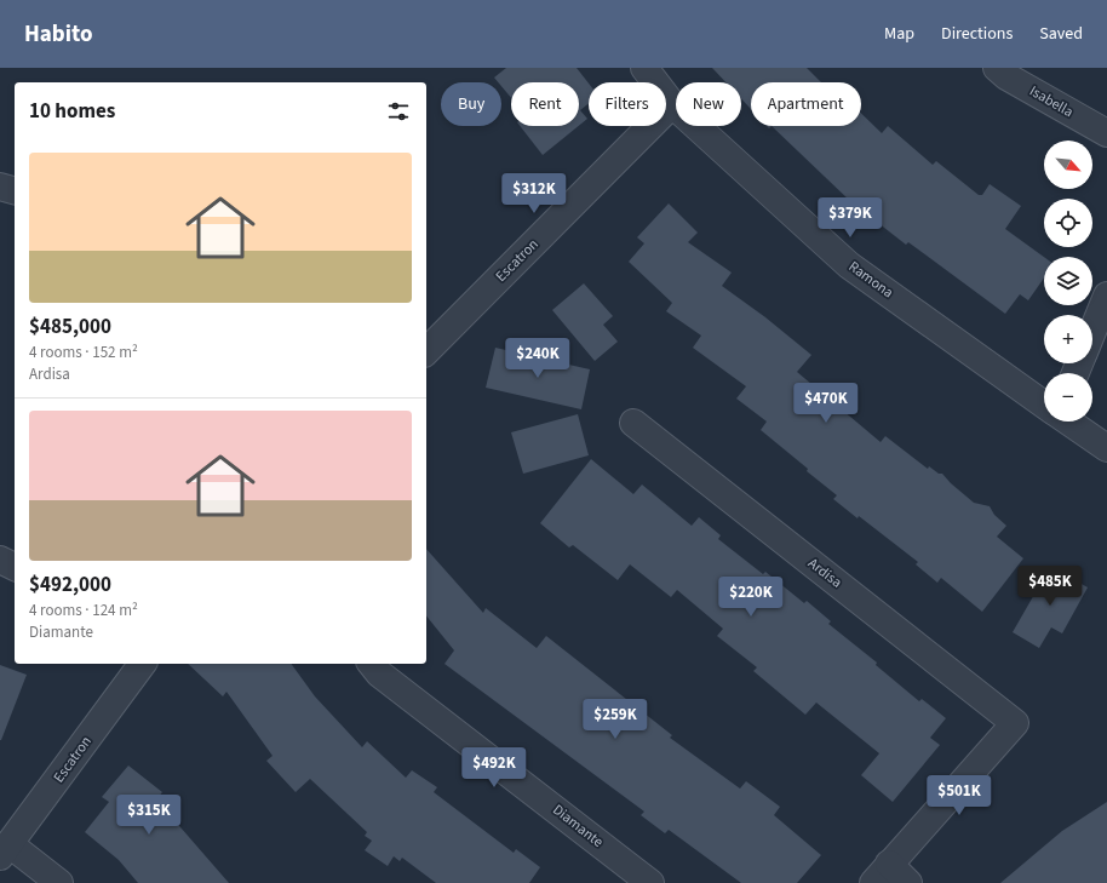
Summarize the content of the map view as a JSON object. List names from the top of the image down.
{
  "streets": {
    "street": [
      "Isabella",
      "Escatron",
      "Ramona",
      "Ardisa",
      "Diamante"
    ]
  },
  "crossings": [
    ["Escatron", "Ramona"]
  ],
  "north": "bottom right",
  "page": {
    "header": "Habito",
    "nav": ["Map", "Directions", "Saved"],
    "chip": [
      "Buy",
      "Rent",
      "Filters",
      "New",
      "Apartment"
    ],
    "heading": "10 homes",
    "map_buttons": ["+", "−"],
    "list": [
      {
        "name": "$485,000",
        "note": "4 rooms · 152 m² · Ardisa"
      },
      {
        "name": "$492,000",
        "note": "4 rooms · 124 m² · Diamante"
      }
    ],
    "price": [
      "$312K",
      "$379K",
      "$240K",
      "$470K",
      "$485K",
      "$220K",
      "$259K",
      "$492K",
      "$501K",
      "$315K"
    ]
  }
}
